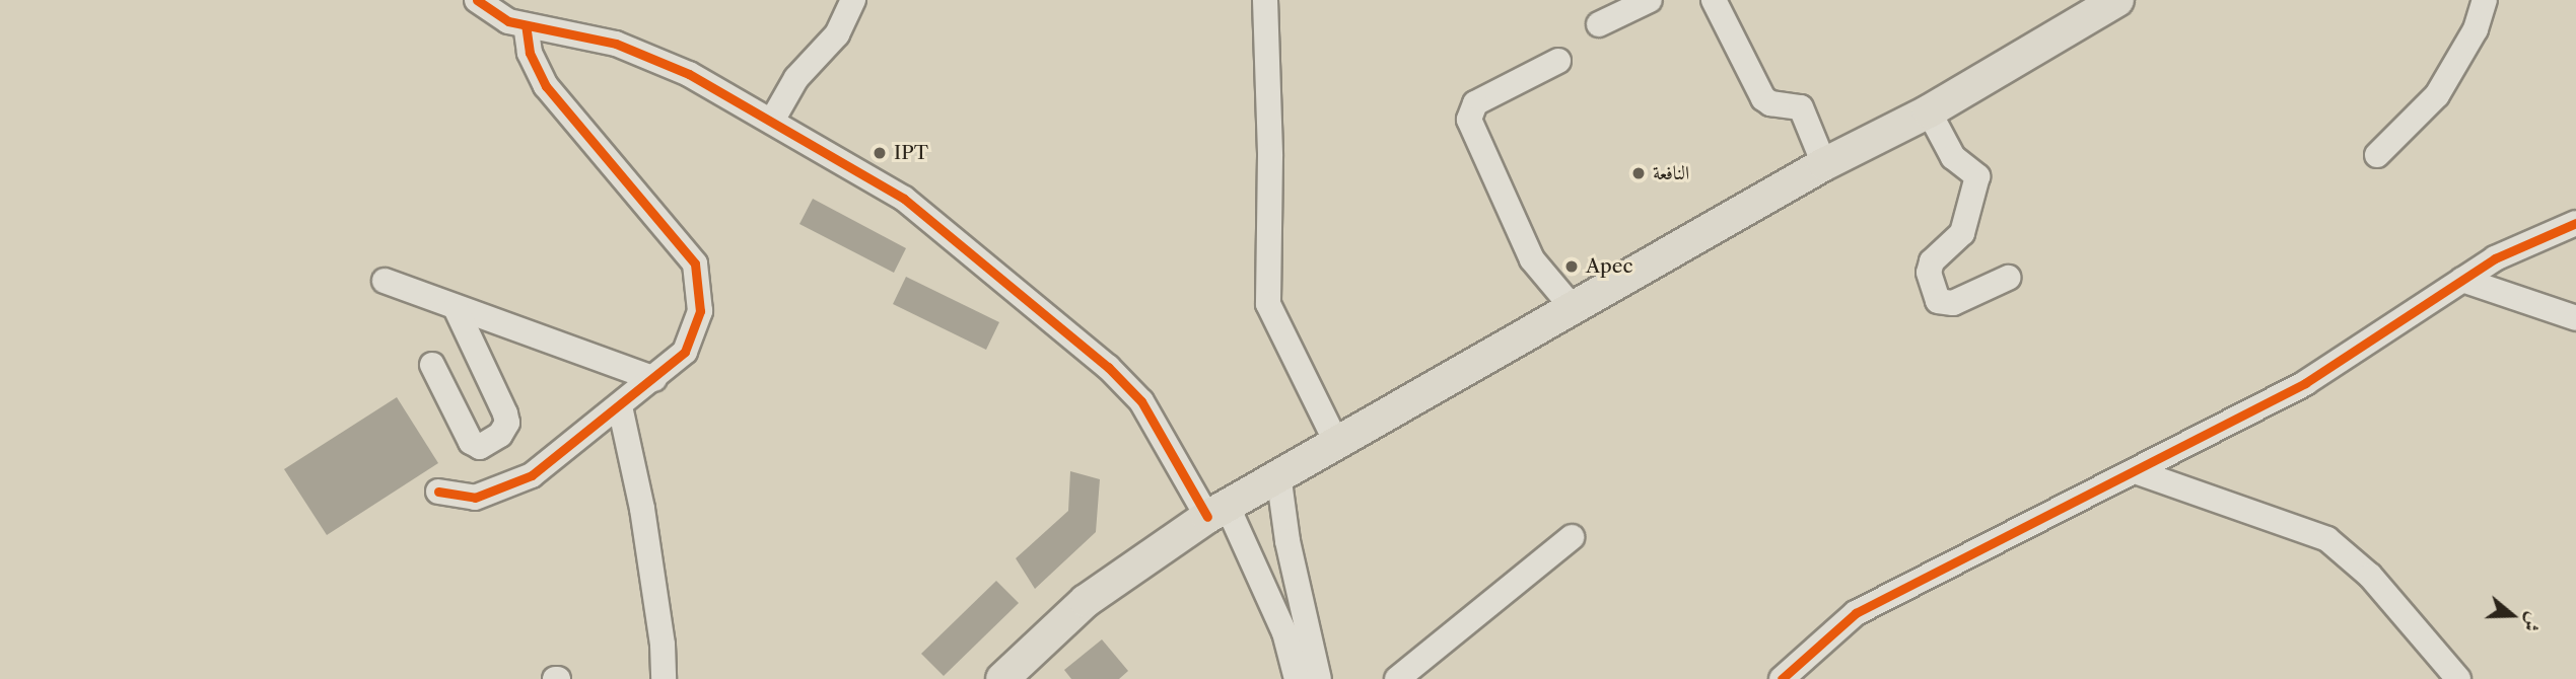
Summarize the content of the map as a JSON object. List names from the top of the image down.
{
  "places": ["IPT", "النافعة", "Apec"],
  "north": "right"
}
